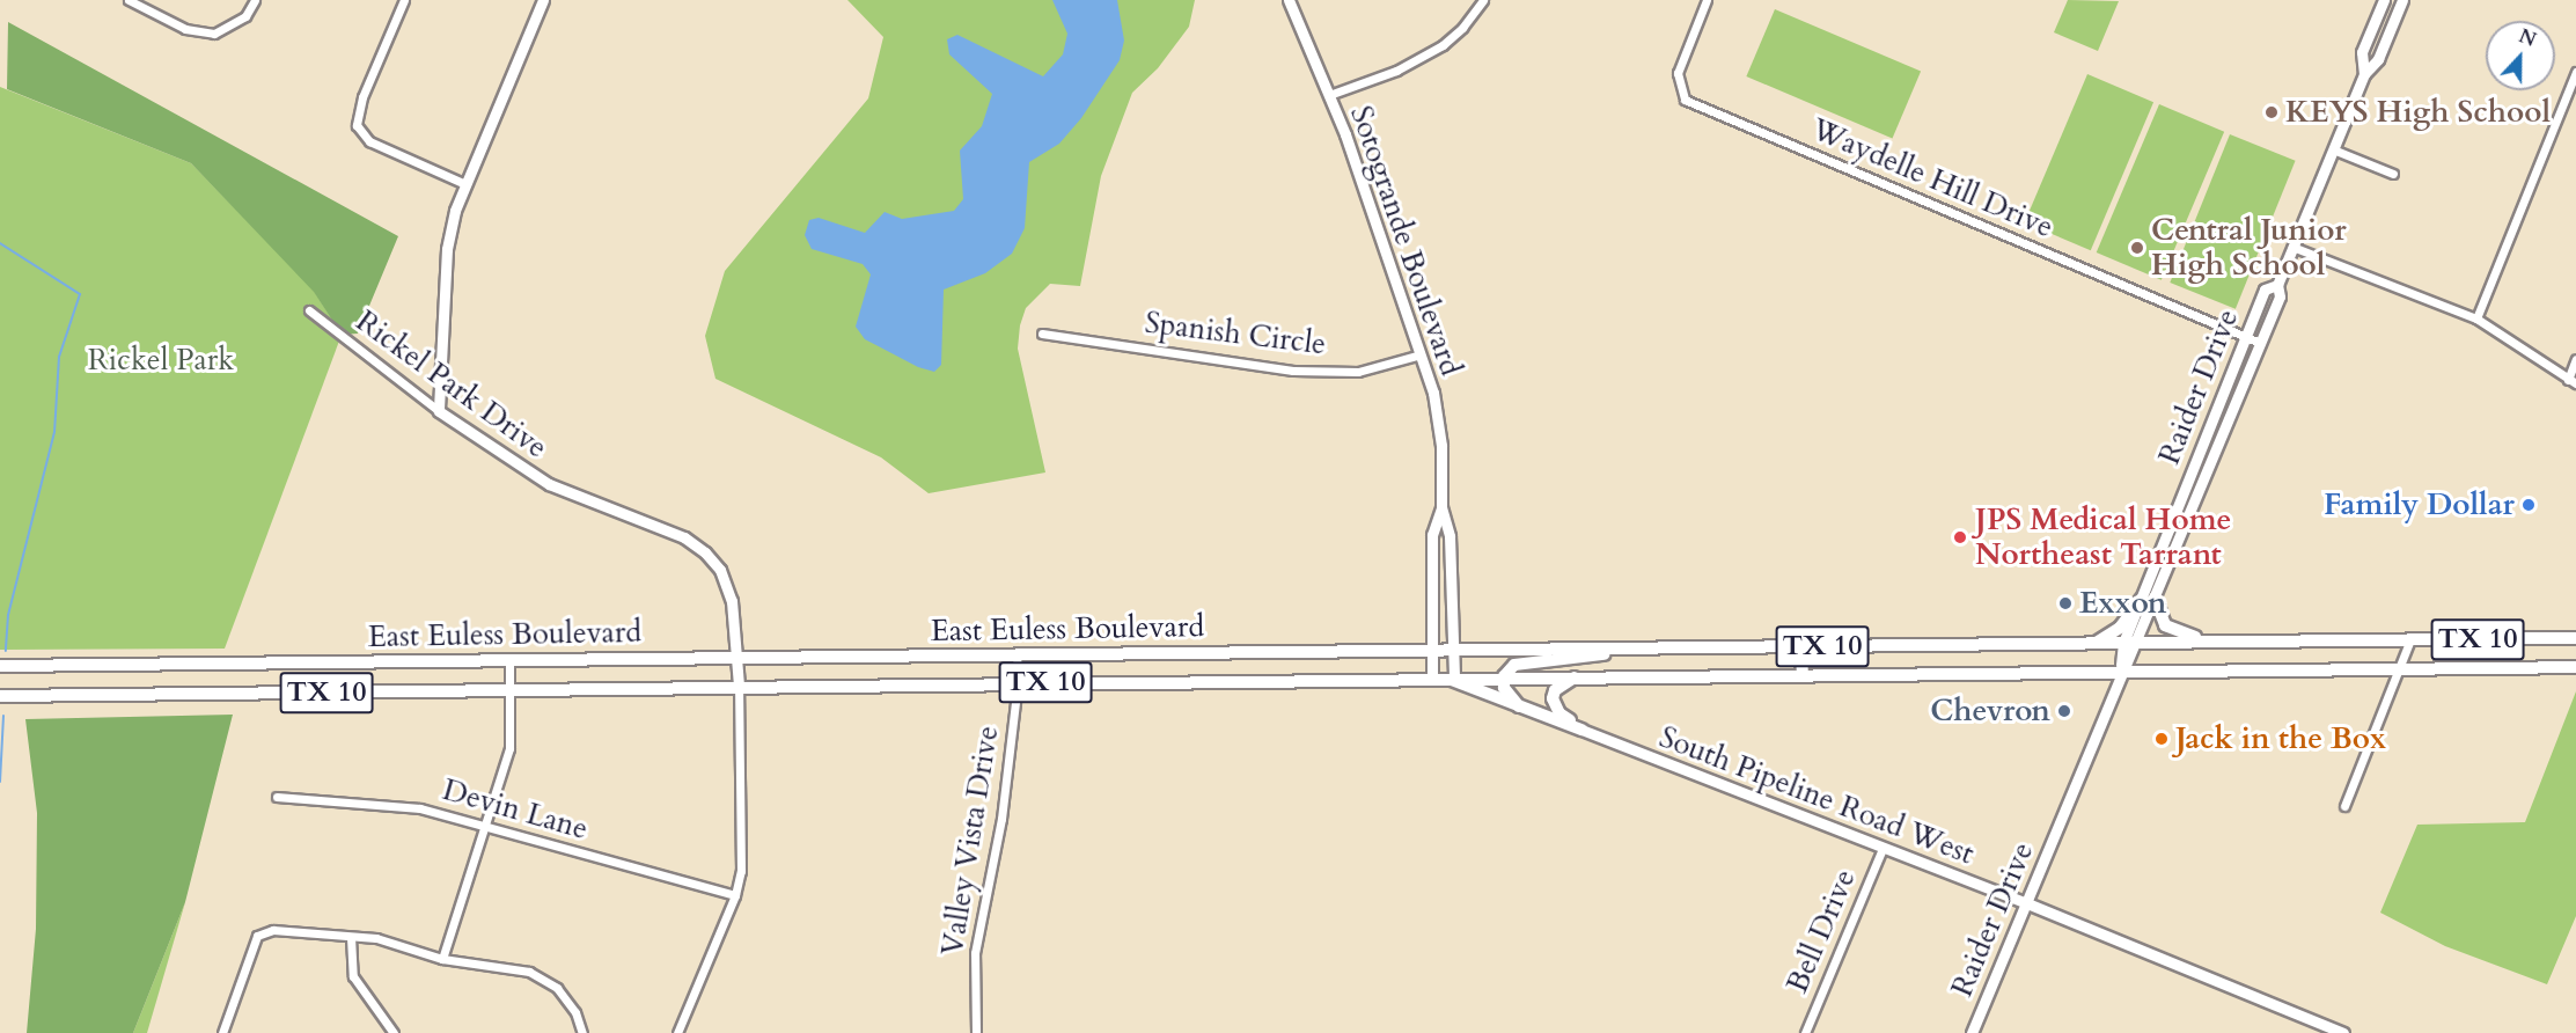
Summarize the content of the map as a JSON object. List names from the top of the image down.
{
  "streets": {
    "main road": ["East Euless Boulevard", "TX 10"],
    "street": [
      "Waydelle Hill Drive",
      "Sotogrande Boulevard",
      "Spanish Circle",
      "Rickel Park Drive",
      "Raider Drive",
      "South Pipeline Road West",
      "Devin Lane",
      "Valley Vista Drive",
      "Bell Drive"
    ]
  },
  "crossings": [
    ["Waydelle Hill Drive", "Raider Drive"],
    ["Sotogrande Boulevard", "Spanish Circle"],
    ["Sotogrande Boulevard", "East Euless Boulevard"],
    ["Rickel Park Drive", "East Euless Boulevard"],
    ["Raider Drive", "East Euless Boulevard"],
    ["Raider Drive", "TX 10"],
    ["Raider Drive", "South Pipeline Road West"],
    ["East Euless Boulevard", "TX 10"],
    ["East Euless Boulevard", "Valley Vista Drive"],
    ["South Pipeline Road West", "Bell Drive"]
  ],
  "parks": ["Rickel Park"],
  "places": [
    "KEYS High School",
    "Central Junior High School",
    "Family Dollar",
    "JPS Medical Home Northeast Tarrant",
    "Exxon",
    "Chevron",
    "Jack in the Box"
  ],
  "north": "top"
}
